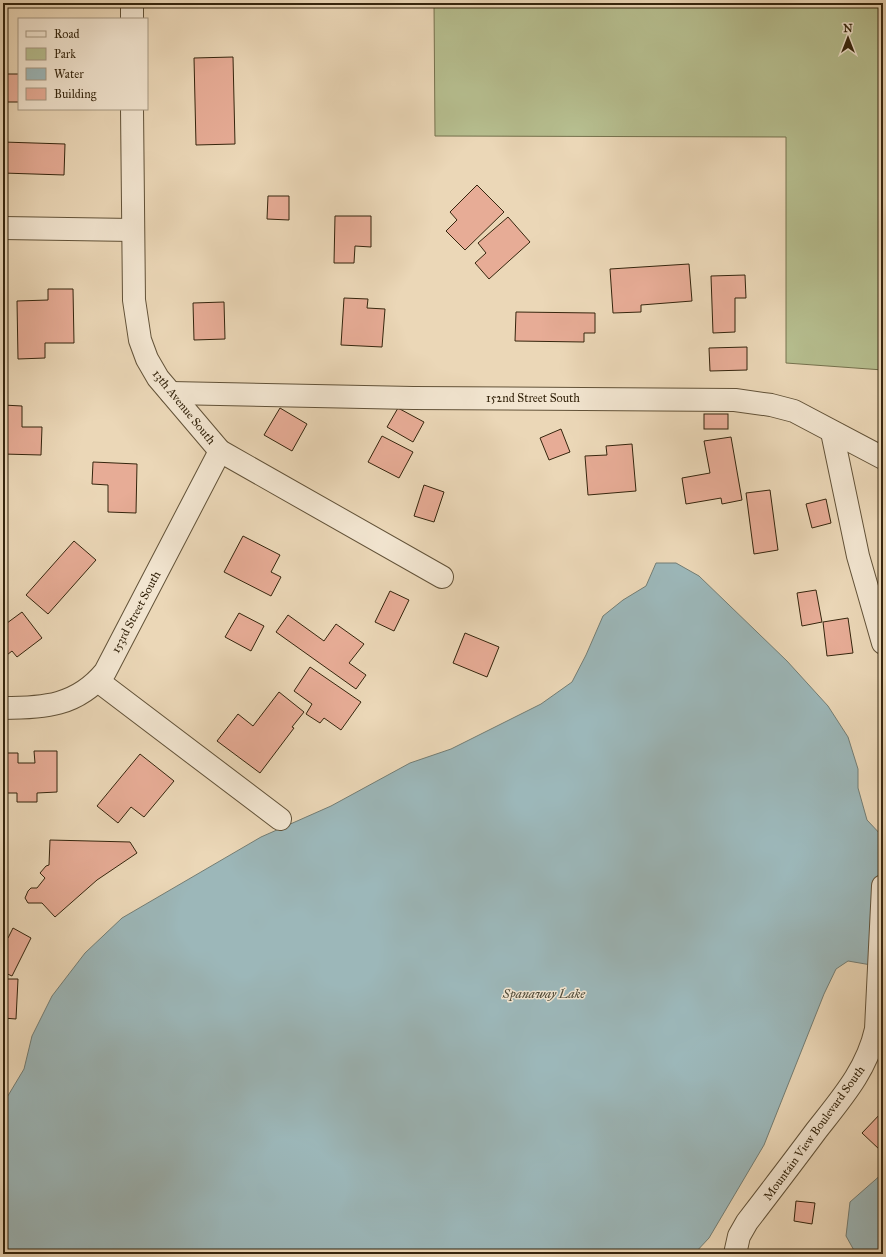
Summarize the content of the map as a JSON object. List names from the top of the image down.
{
  "streets": {
    "street": [
      "152nd Street South",
      "13th Avenue South",
      "153rd Street South",
      "Mountain View Boulevard South"
    ]
  },
  "crossings": [
    ["152nd Street South", "13th Avenue South"],
    ["13th Avenue South", "153rd Street South"]
  ],
  "water": ["Spanaway Lake"],
  "legend": [
    "Road",
    "Park",
    "Water",
    "Building"
  ],
  "north": "top"
}
